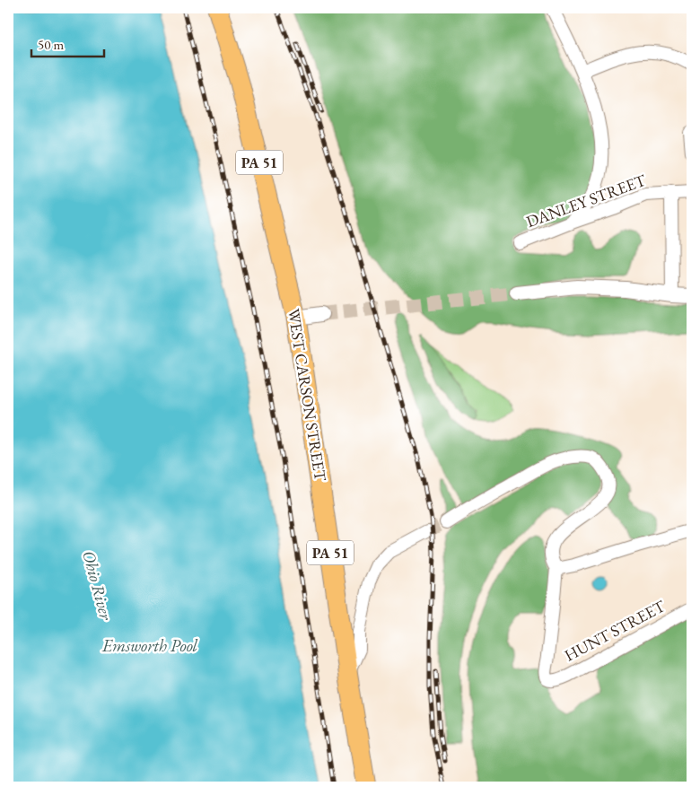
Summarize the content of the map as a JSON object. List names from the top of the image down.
{
  "streets": {
    "main road": ["PA 51", "WEST CARSON STREET"],
    "street": ["DANLEY STREET", "HUNT STREET"]
  },
  "water": ["Ohio River", "Emsworth Pool"],
  "scale_bar": "50 m"
}
